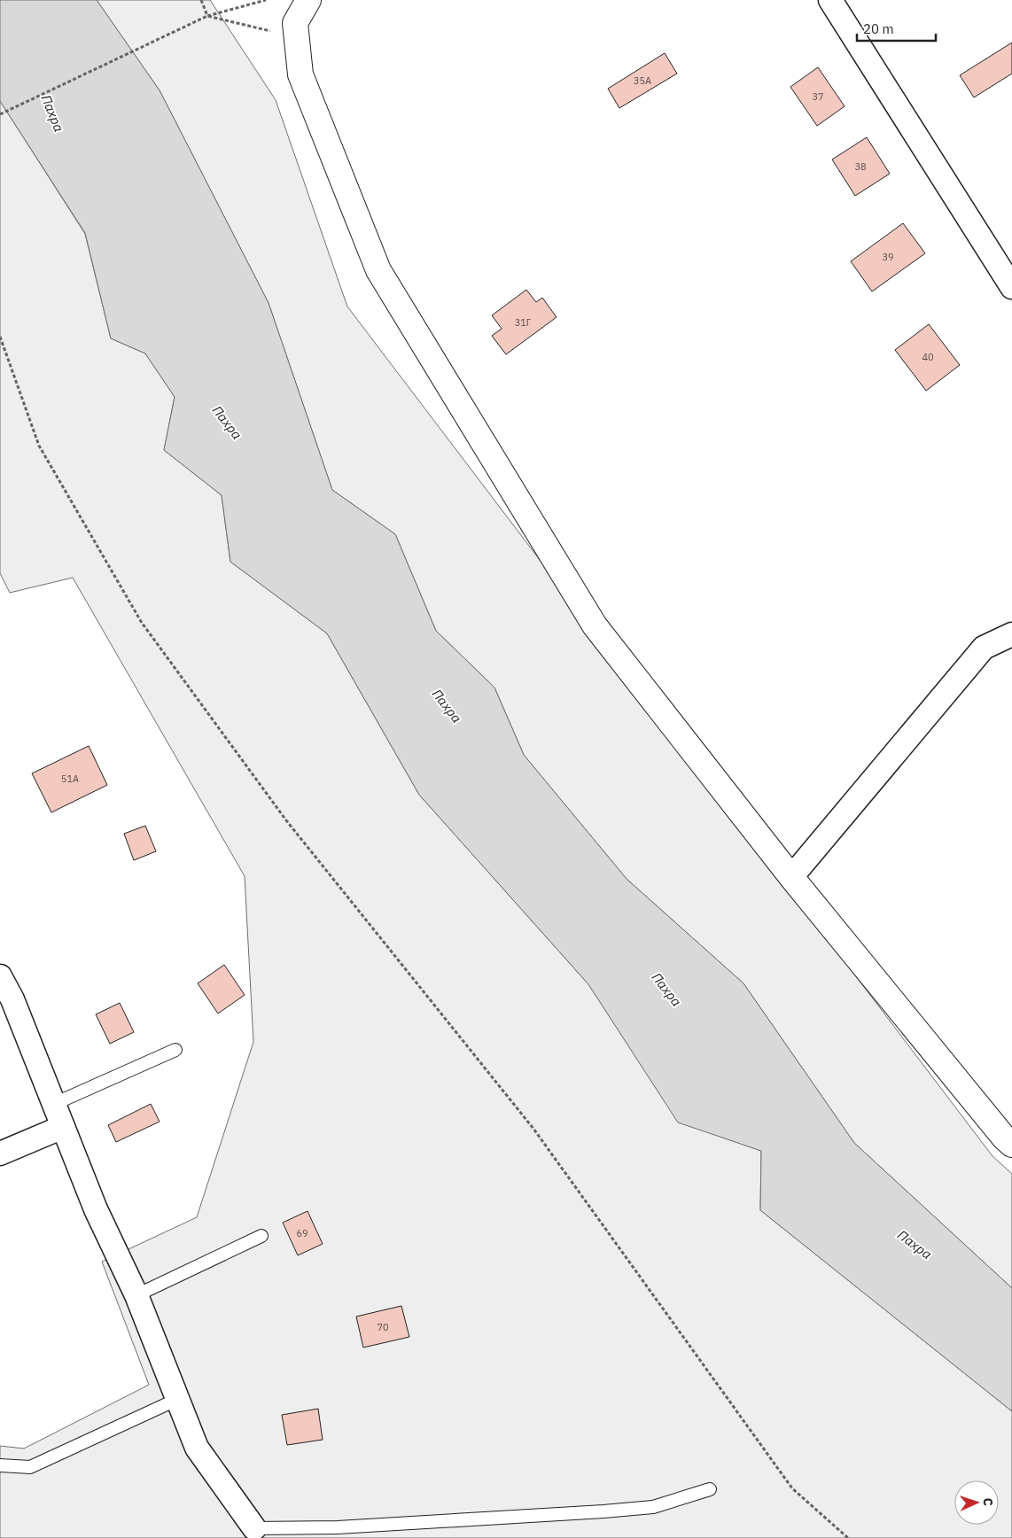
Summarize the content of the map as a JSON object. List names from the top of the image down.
{
  "water": ["Пахра"],
  "house_numbers": [
    "35А",
    "37",
    "38",
    "39",
    "31Г",
    "40",
    "51А",
    "69",
    "70"
  ],
  "scale_bar": "20 m",
  "north": "right"
}
